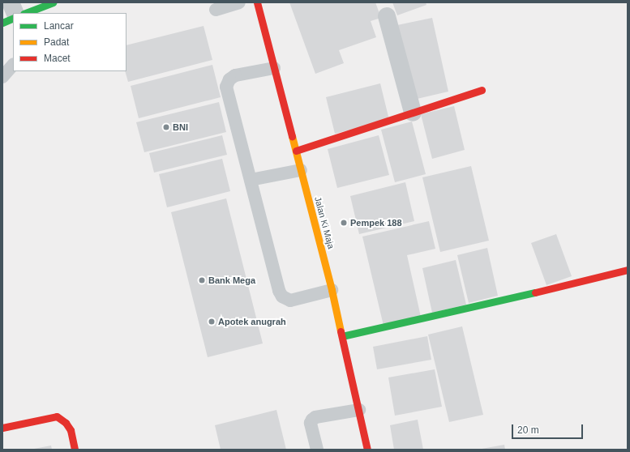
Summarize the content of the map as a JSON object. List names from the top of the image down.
{
  "streets": {
    "street": ["Jalan Ki Maja"]
  },
  "places": [
    "BNI",
    "Pempek 188",
    "Bank Mega",
    "Apotek anugrah"
  ],
  "legend": ["Lancar", "Padat", "Macet"],
  "scale_bar": "20 m"
}
